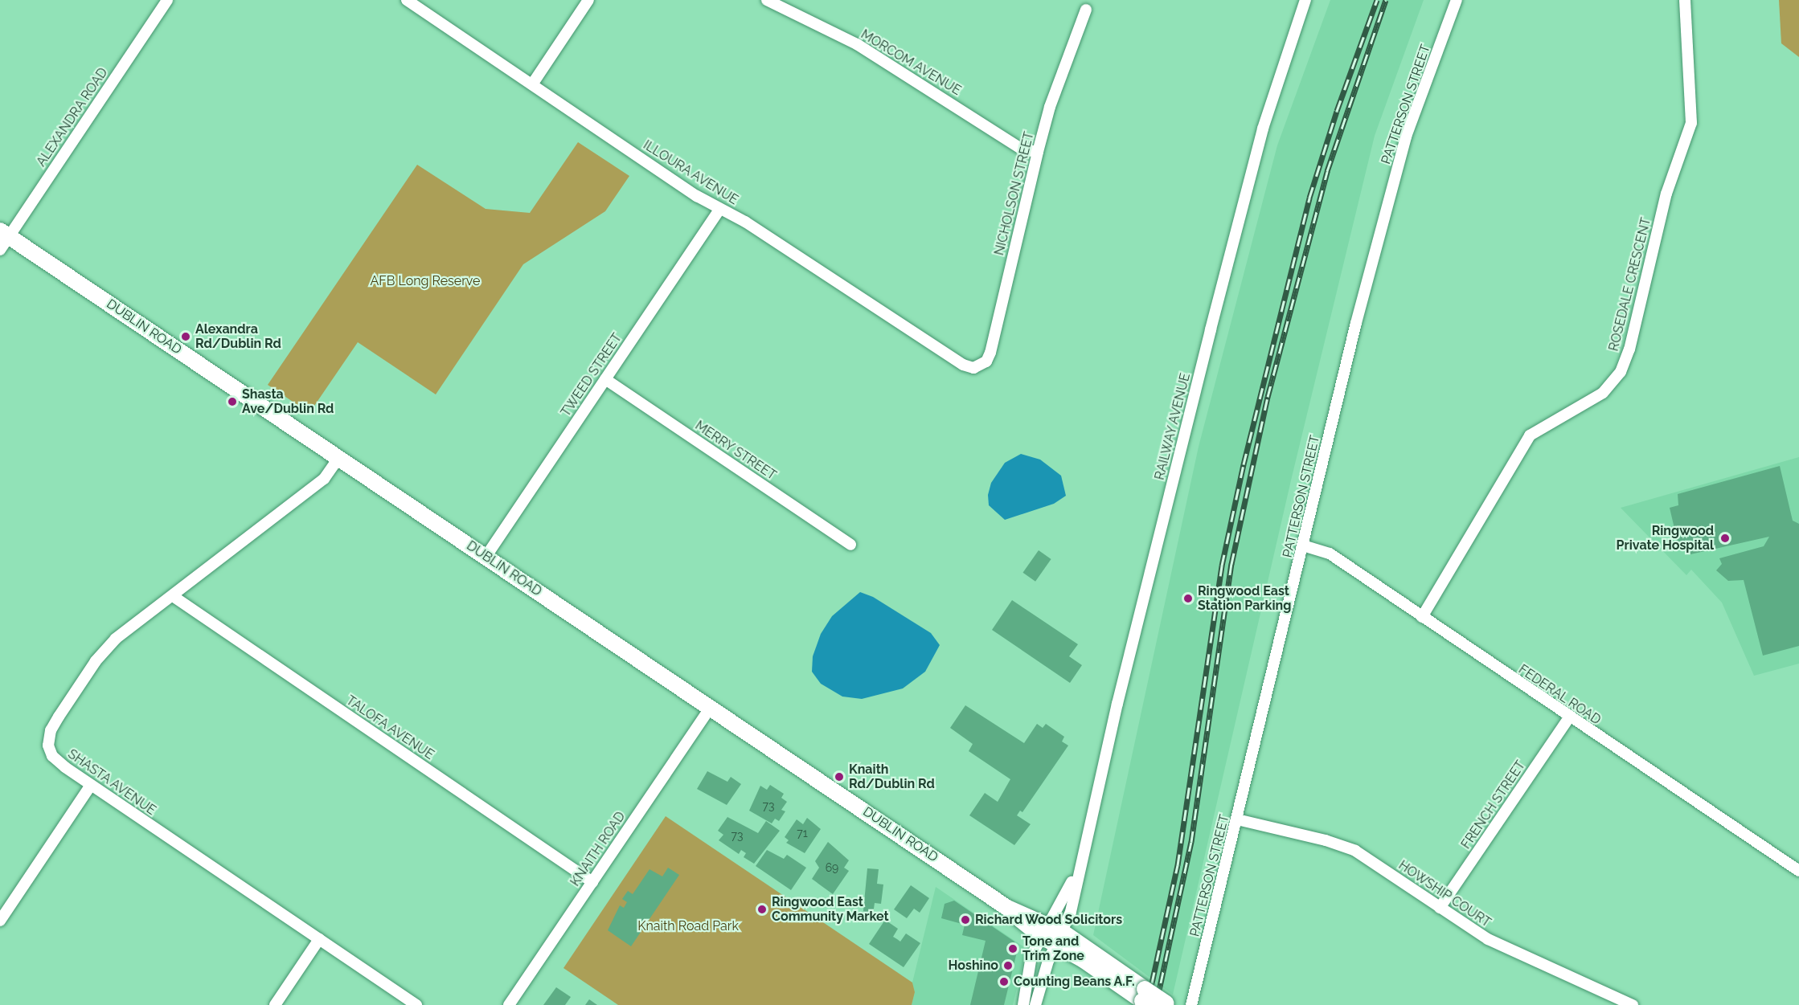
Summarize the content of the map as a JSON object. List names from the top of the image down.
{
  "streets": {
    "main road": ["DUBLIN ROAD"],
    "street": [
      "MORCOM AVENUE",
      "PATTERSON STREET",
      "ALEXANDRA ROAD",
      "ILLOURA AVENUE",
      "NICHOLSON STREET",
      "ROSEDALE CRESCENT",
      "TWEED STREET",
      "RAILWAY AVENUE",
      "MERRY STREET",
      "FEDERAL ROAD",
      "TALOFA AVENUE",
      "SHASTA AVENUE",
      "FRENCH STREET",
      "KNAITH ROAD",
      "HOWSHIP COURT"
    ]
  },
  "crossings": [
    ["MORCOM AVENUE", "NICHOLSON STREET"],
    ["PATTERSON STREET", "FEDERAL ROAD"],
    ["PATTERSON STREET", "HOWSHIP COURT"],
    ["ALEXANDRA ROAD", "DUBLIN ROAD"],
    ["ILLOURA AVENUE", "NICHOLSON STREET"],
    ["ILLOURA AVENUE", "TWEED STREET"],
    ["ROSEDALE CRESCENT", "FEDERAL ROAD"],
    ["DUBLIN ROAD", "TWEED STREET"],
    ["DUBLIN ROAD", "RAILWAY AVENUE"],
    ["DUBLIN ROAD", "SHASTA AVENUE"],
    ["DUBLIN ROAD", "KNAITH ROAD"],
    ["TWEED STREET", "MERRY STREET"],
    ["FEDERAL ROAD", "FRENCH STREET"],
    ["TALOFA AVENUE", "SHASTA AVENUE"],
    ["TALOFA AVENUE", "KNAITH ROAD"],
    ["FRENCH STREET", "HOWSHIP COURT"]
  ],
  "parks": ["AFB Long Reserve", "Knaith Road Park"],
  "places": [
    "Alexandra Rd/Dublin Rd",
    "Shasta Ave/Dublin Rd",
    "Ringwood Private Hospital",
    "Ringwood East Station Parking",
    "Knaith Rd/Dublin Rd",
    "Ringwood East Community Market",
    "Richard Wood Solicitors",
    "Tone and Trim Zone",
    "Hoshino",
    "Counting Beans A.F."
  ],
  "house_numbers": [
    "73",
    "71",
    "73",
    "69"
  ]
}
